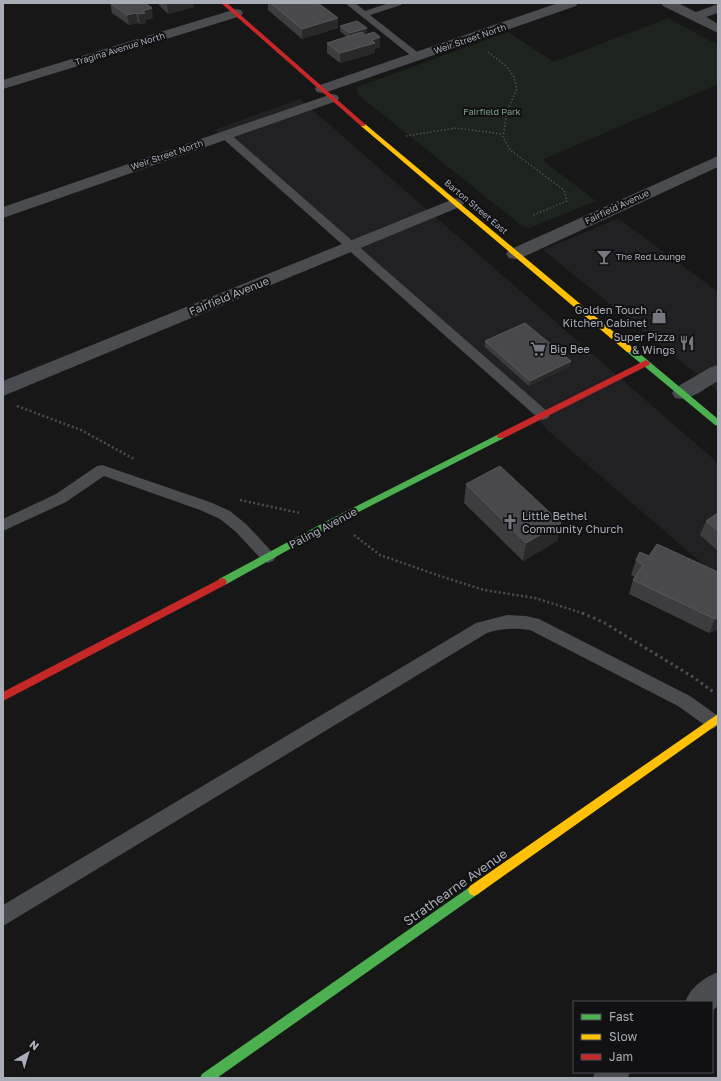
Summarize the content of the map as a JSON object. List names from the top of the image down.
{
  "streets": {
    "street": [
      "Weir Street North",
      "Tragina Avenue North",
      "Barton Street East",
      "Fairfield Avenue",
      "Paling Avenue",
      "Strathearne Avenue"
    ]
  },
  "crossings": [
    ["Weir Street North", "Barton Street East"],
    ["Tragina Avenue North", "Barton Street East"],
    ["Barton Street East", "Fairfield Avenue"],
    ["Barton Street East", "Paling Avenue"]
  ],
  "parks": ["Fairfield Park"],
  "places": {
    "bar": ["The Red Lounge"],
    "shop": ["Golden Touch Kitchen Cabinet"],
    "restaurant": ["Super Pizza & Wings"],
    "supermarket": ["Big Bee"],
    "church": ["Little Bethel Community Church"]
  },
  "legend": ["Fast", "Slow", "Jam"],
  "north": "top right"
}
